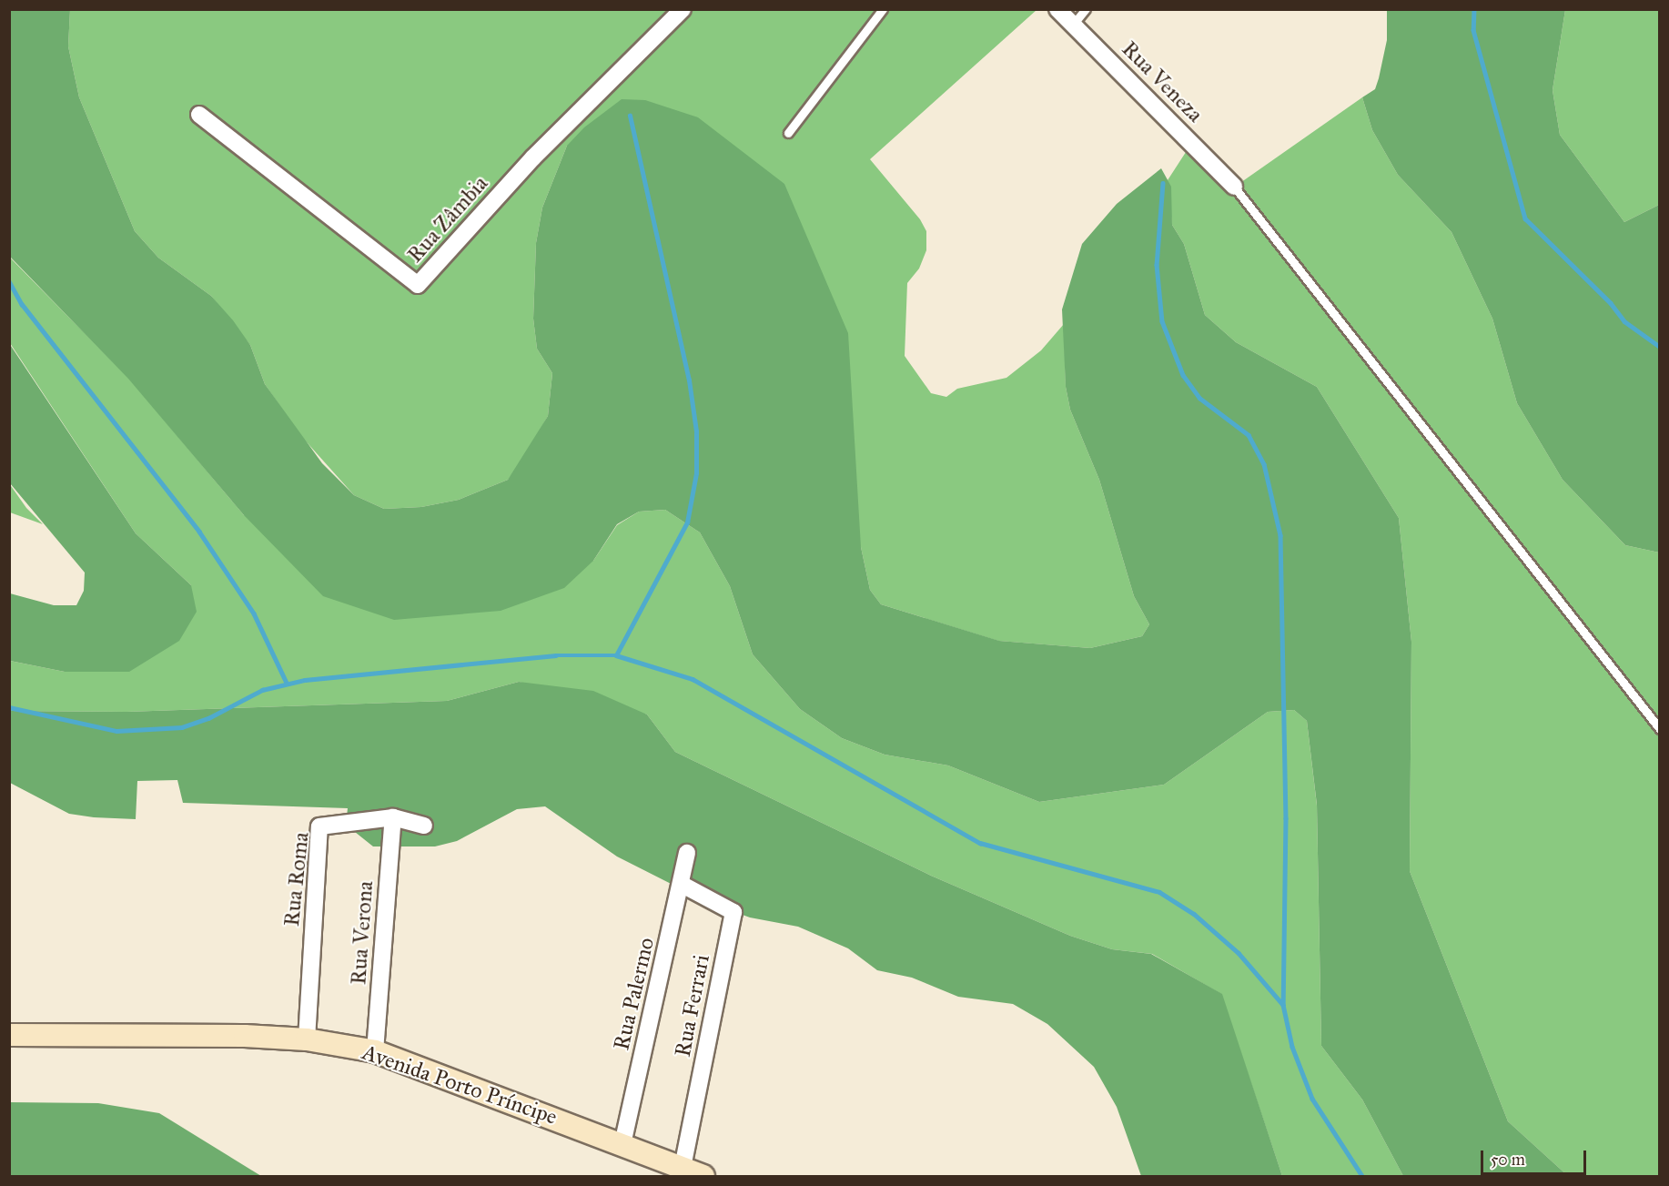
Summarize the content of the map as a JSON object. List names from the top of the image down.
{
  "streets": {
    "street": [
      "Rua Veneza",
      "Rua Zâmbia",
      "Rua Roma",
      "Rua Verona",
      "Rua Palermo",
      "Rua Ferrari",
      "Avenida Porto Príncipe"
    ]
  },
  "crossings": [
    ["Rua Roma", "Rua Verona"],
    ["Rua Roma", "Avenida Porto Príncipe"],
    ["Rua Verona", "Avenida Porto Príncipe"],
    ["Rua Palermo", "Rua Ferrari"],
    ["Rua Palermo", "Avenida Porto Príncipe"],
    ["Rua Ferrari", "Avenida Porto Príncipe"]
  ],
  "scale_bar": "50 m"
}
